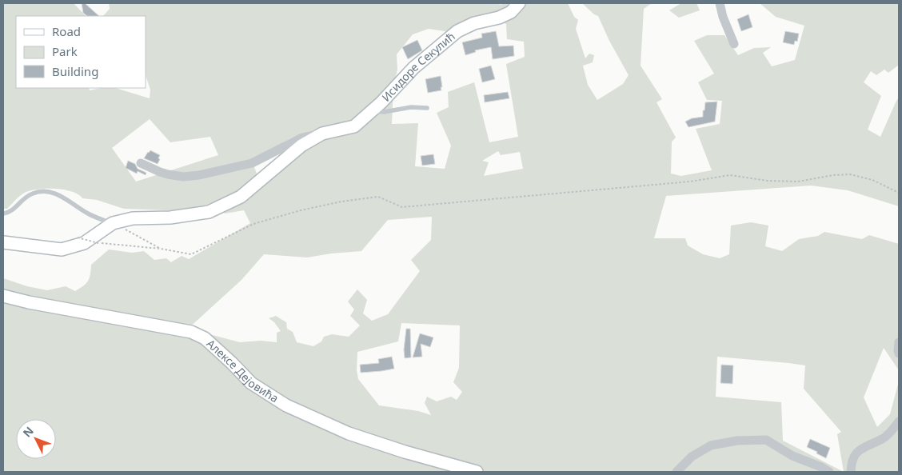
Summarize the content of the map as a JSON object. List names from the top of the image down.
{
  "streets": {
    "street": ["Исидоре Секулић", "Алексе Дејовића"]
  },
  "legend": ["Road", "Park", "Building"],
  "north": "top left"
}
